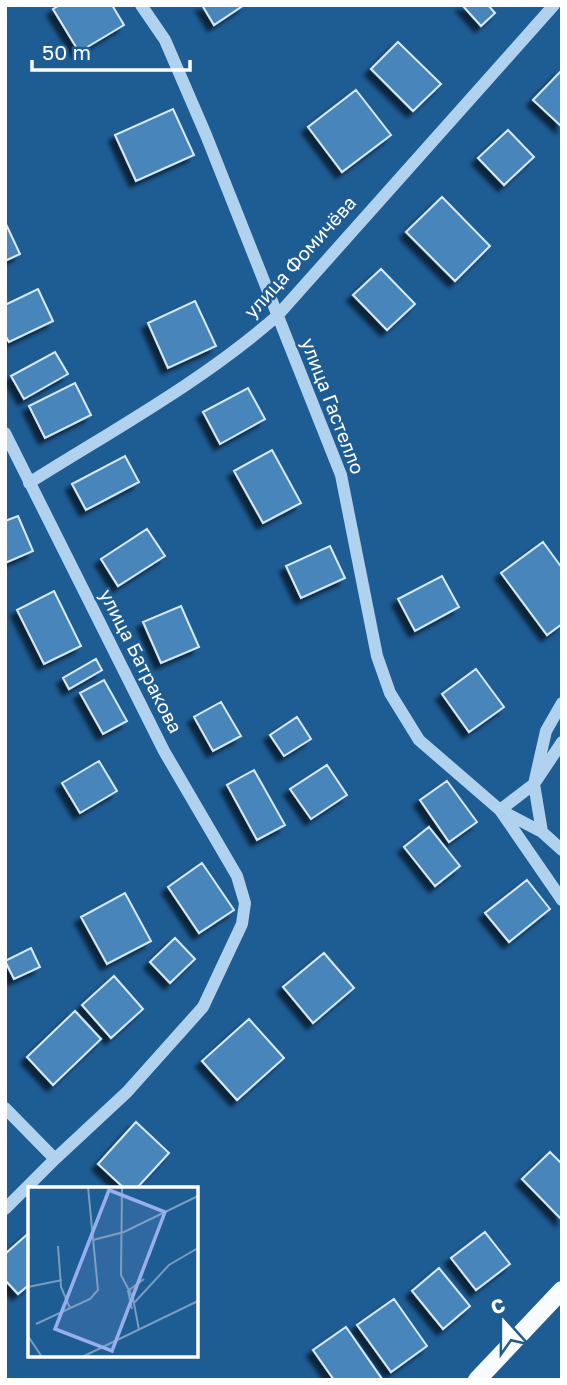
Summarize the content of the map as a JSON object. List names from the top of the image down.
{
  "streets": {
    "street": ["улица Фомичёва", "улица Гастелло", "улица Батракова"]
  },
  "crossings": [
    ["улица Фомичёва", "улица Гастелло"],
    ["улица Фомичёва", "улица Батракова"]
  ],
  "scale_bar": "50 m",
  "north": "top"
}
